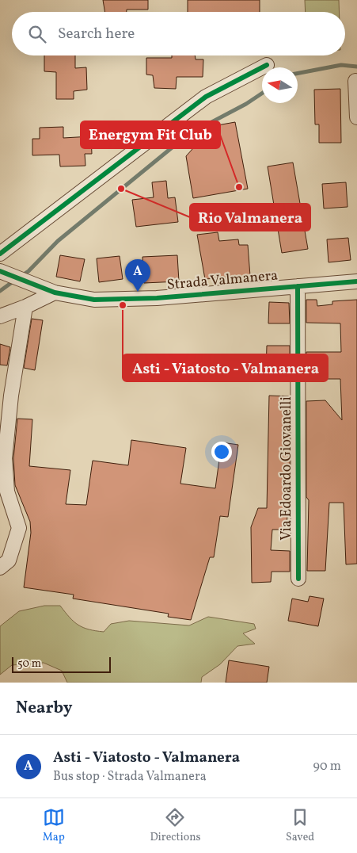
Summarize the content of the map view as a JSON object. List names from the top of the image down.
{
  "streets": {
    "street": ["Strada Valmanera", "Via Edoardo Giovanelli"]
  },
  "crossings": [
    ["Strada Valmanera", "Via Edoardo Giovanelli"]
  ],
  "places": ["Energym Fit Club", "Rio Valmanera", "Asti - Viatosto - Valmanera"],
  "scale_bar": "50 m",
  "north": "left",
  "page": {
    "search": "Search here",
    "pins": "A",
    "scale": "50 m",
    "heading": "Nearby",
    "list": [
      {
        "mark": "A",
        "name": "Asti - Viatosto - Valmanera",
        "note": "Bus stop · Strada Valmanera",
        "value": "90 m"
      }
    ],
    "nav": ["Map", "Directions", "Saved"]
  }
}
